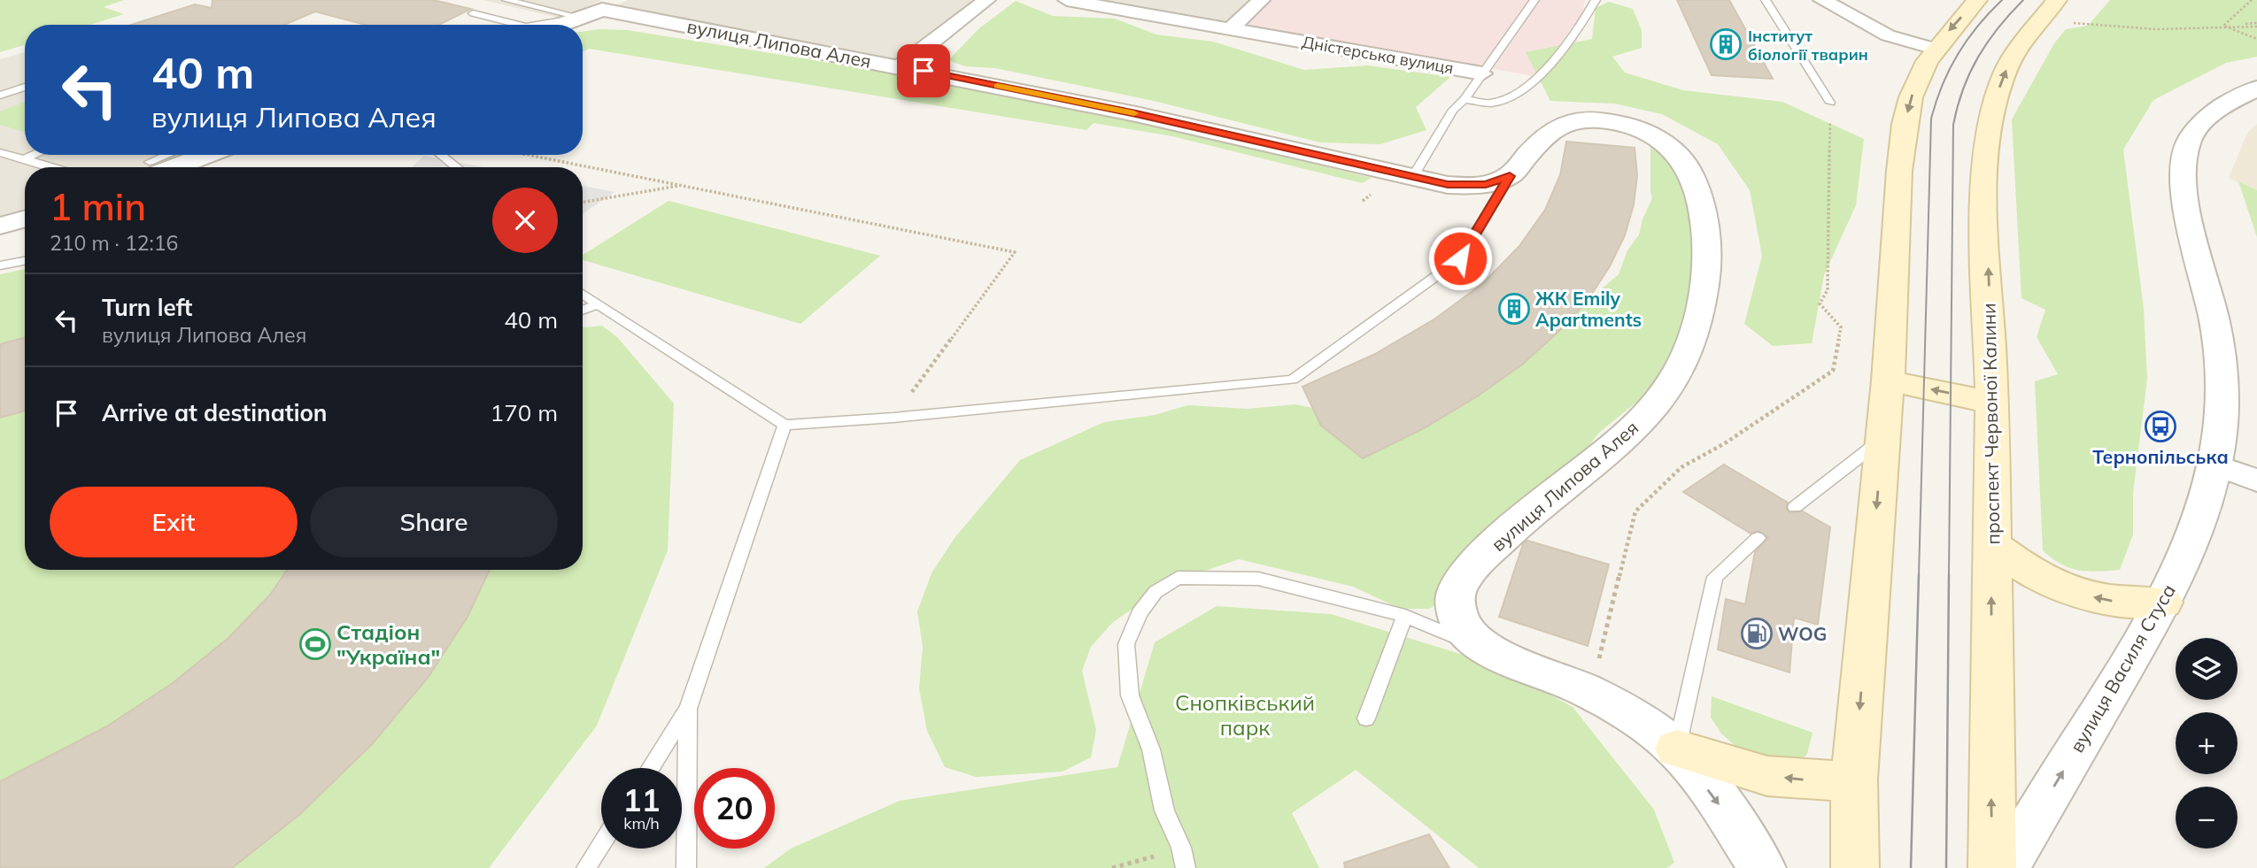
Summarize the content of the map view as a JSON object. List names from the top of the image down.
{
  "streets": {
    "main road": ["проспект Червоної Калини"],
    "street": ["вулиця Липова Алея", "Дністерська вулиця", "вулиця Василя Стуса"]
  },
  "one_way": ["вулиця Василя Стуса"],
  "parks": ["Снопківський парк"],
  "places": {
    "building": ["Інститут біології тварин", "ЖК Emily Apartments"],
    "bus stop": ["Тернопільська"],
    "fuel station": ["WOG"],
    "sports": ["Стадіон \"Україна\""]
  },
  "page": {
    "turn": ["40 m", "вулиця Липова Алея"],
    "heading": ["1 min", "210 m · 12:16"],
    "list": [
      {
        "name": "Turn left",
        "note": "вулиця Липова Алея",
        "value": "40 m"
      },
      {
        "name": "Arrive at destination",
        "value": "170 m"
      }
    ],
    "buttons": ["Exit", "Share"],
    "map_buttons": ["+", "−"],
    "speed": "11 km/h",
    "limit": "20"
  }
}
